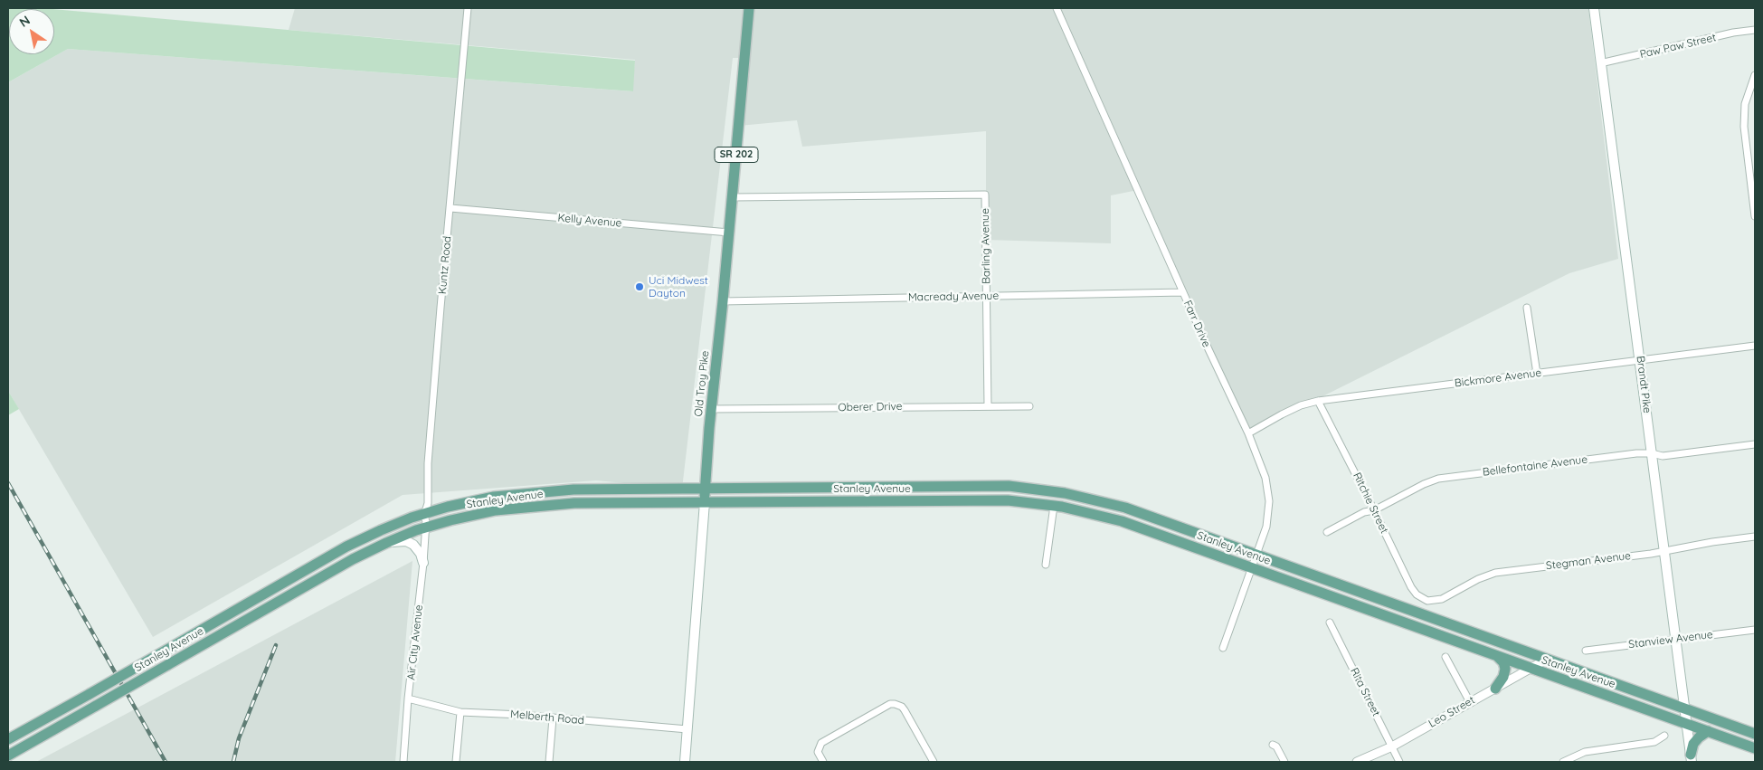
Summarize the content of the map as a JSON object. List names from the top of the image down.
{
  "streets": {
    "main road": [
      "SR 202",
      "Old Troy Pike",
      "Brandt Pike",
      "Stanley Avenue"
    ],
    "street": [
      "Paw Paw Street",
      "Kelly Avenue",
      "Barling Avenue",
      "Kuntz Road",
      "Macready Avenue",
      "Farr Drive",
      "Bickmore Avenue",
      "Oberer Drive",
      "Bellefontaine Avenue",
      "Ritchie Street",
      "Stegman Avenue",
      "Stanview Avenue",
      "Air City Avenue",
      "Rita Street",
      "Leo Street",
      "Melberth Road"
    ]
  },
  "crossings": [
    ["Paw Paw Street", "Brandt Pike"],
    ["Kelly Avenue", "Kuntz Road"],
    ["Kelly Avenue", "Old Troy Pike"],
    ["Barling Avenue", "Macready Avenue"],
    ["Barling Avenue", "Old Troy Pike"],
    ["Barling Avenue", "Oberer Drive"],
    ["Kuntz Road", "Stanley Avenue"],
    ["Kuntz Road", "Air City Avenue"],
    ["Macready Avenue", "Farr Drive"],
    ["Macready Avenue", "Old Troy Pike"],
    ["Farr Drive", "Bickmore Avenue"],
    ["Farr Drive", "Stanley Avenue"],
    ["Bickmore Avenue", "Brandt Pike"],
    ["Bickmore Avenue", "Ritchie Street"],
    ["Old Troy Pike", "Oberer Drive"],
    ["Old Troy Pike", "Stanley Avenue"],
    ["Old Troy Pike", "Melberth Road"],
    ["Brandt Pike", "Bellefontaine Avenue"],
    ["Brandt Pike", "Stanley Avenue"],
    ["Brandt Pike", "Stegman Avenue"],
    ["Brandt Pike", "Stanview Avenue"],
    ["Bellefontaine Avenue", "Ritchie Street"],
    ["Stanley Avenue", "Air City Avenue"],
    ["Stanley Avenue", "Leo Street"],
    ["Ritchie Street", "Stegman Avenue"],
    ["Air City Avenue", "Melberth Road"],
    ["Rita Street", "Leo Street"]
  ],
  "places": ["Uci Midwest Dayton"],
  "north": "top left"
}
